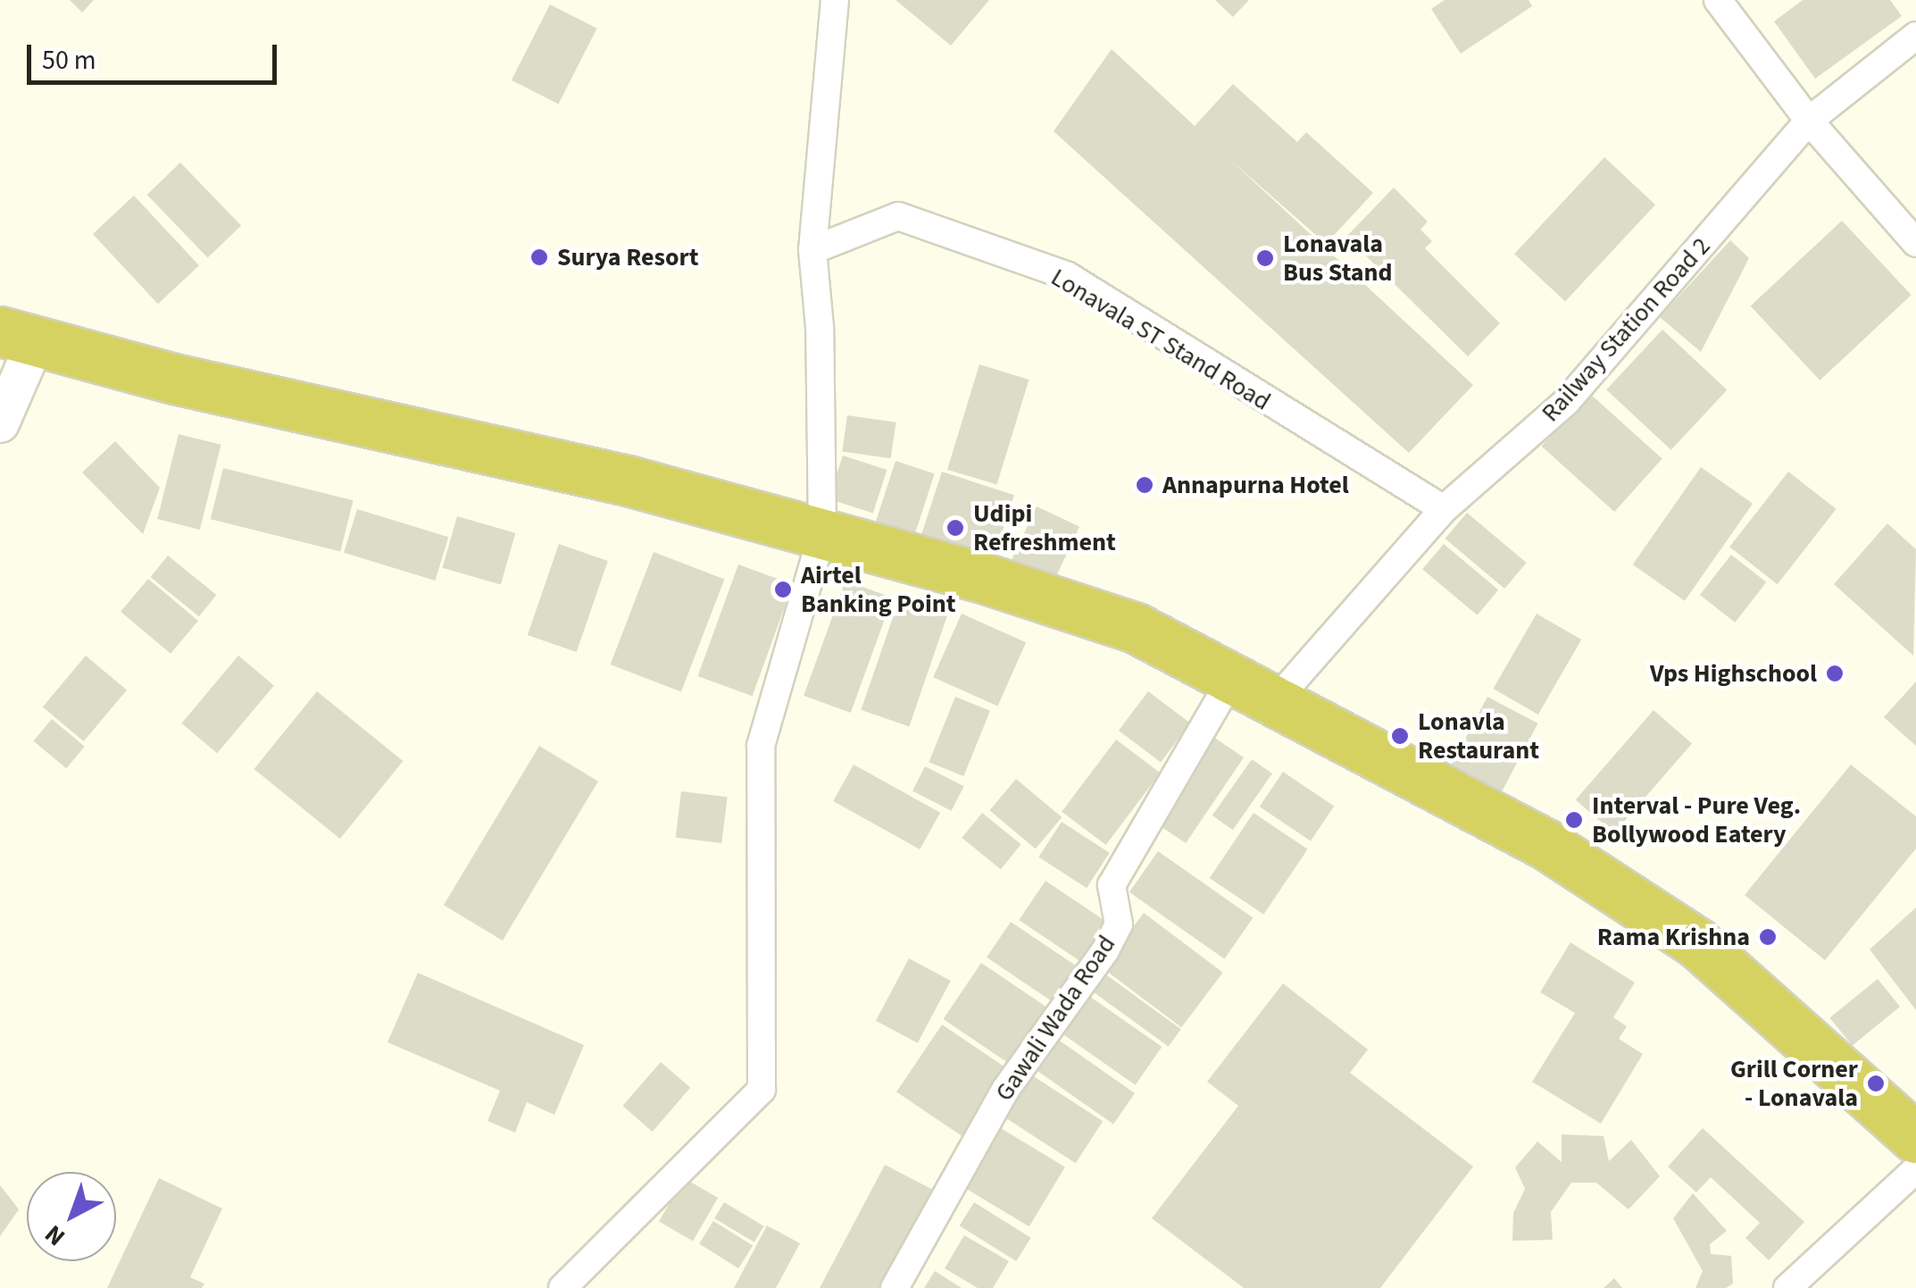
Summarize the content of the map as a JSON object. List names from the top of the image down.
{
  "streets": {
    "street": ["Railway Station Road 2", "Lonavala ST Stand Road", "Gawali Wada Road"]
  },
  "crossings": [
    ["Railway Station Road 2", "Lonavala ST Stand Road"],
    ["Railway Station Road 2", "Gawali Wada Road"]
  ],
  "places": [
    "Surya Resort",
    "Lonavala Bus Stand",
    "Annapurna Hotel",
    "Udipi Refreshment",
    "Airtel Banking Point",
    "Vps Highschool",
    "Lonavla Restaurant",
    "Interval - Pure Veg. Bollywood Eatery",
    "Rama Krishna",
    "Grill Corner - Lonavala"
  ],
  "scale_bar": "50 m",
  "north": "bottom left"
}
